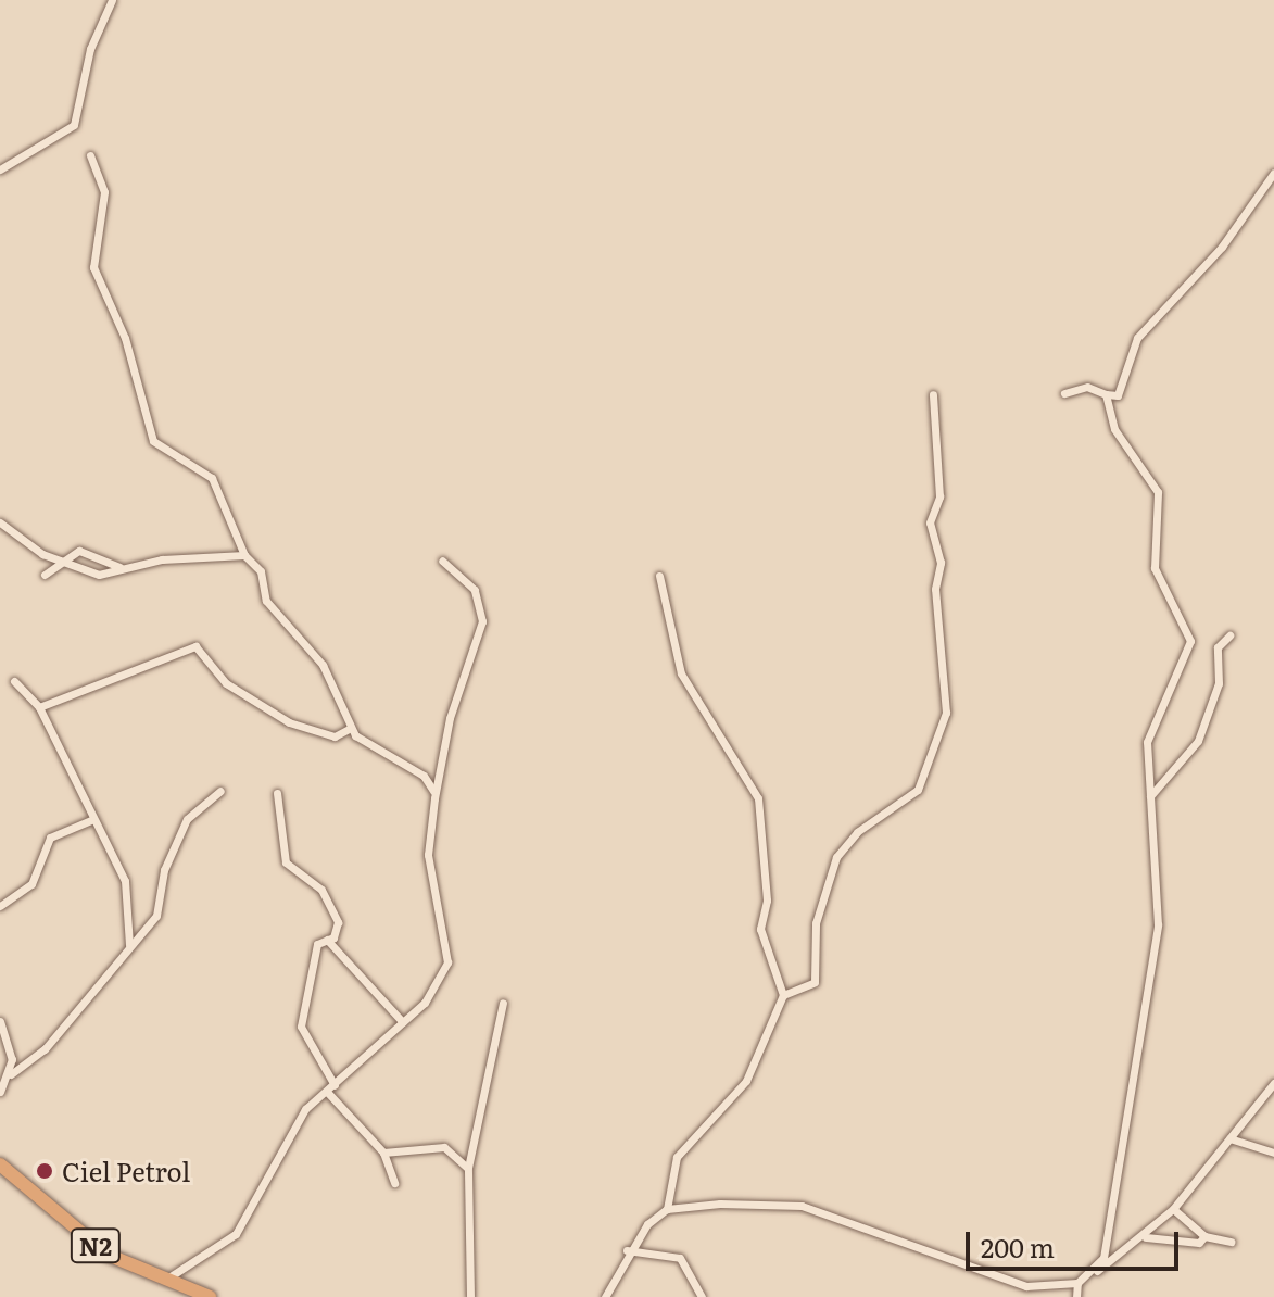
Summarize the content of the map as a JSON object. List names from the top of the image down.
{
  "streets": {
    "highway": ["N2"]
  },
  "places": ["Ciel Petrol"],
  "scale_bar": "200 m"
}
